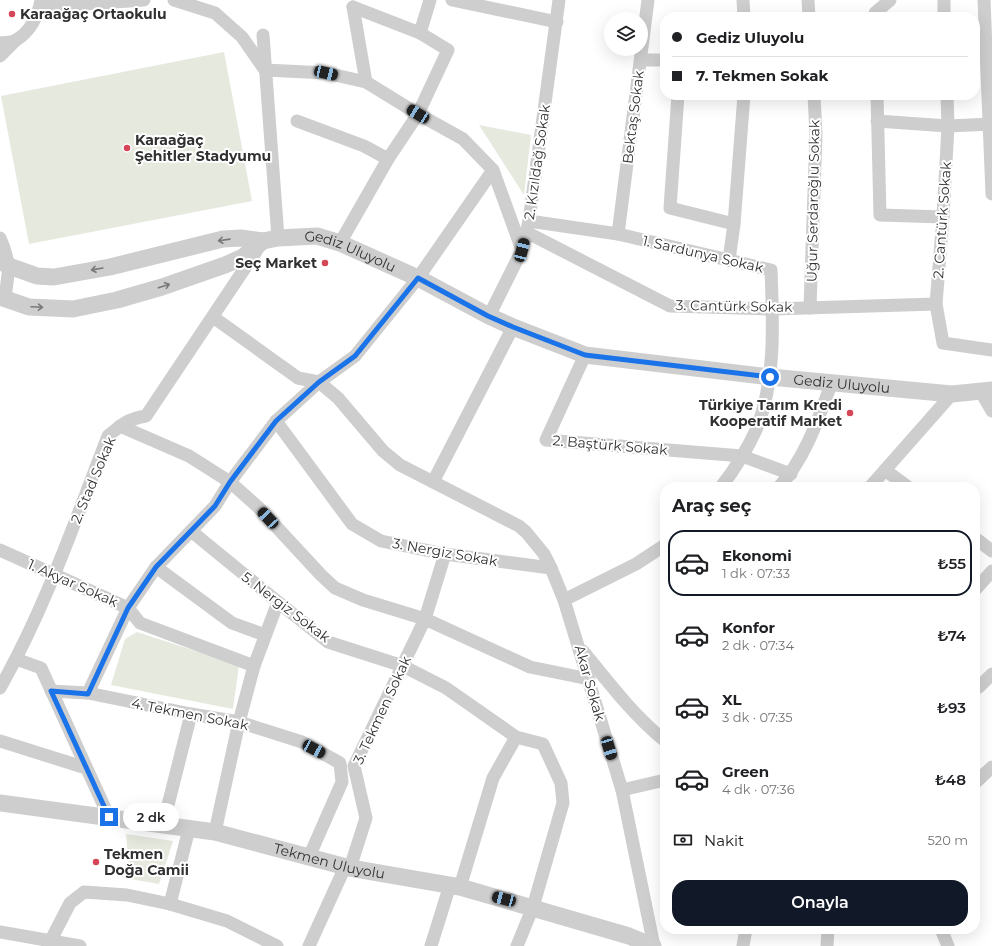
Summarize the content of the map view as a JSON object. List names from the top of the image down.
{
  "streets": {
    "street": [
      "Bektaş Sokak",
      "2. Kızıldağ Sokak",
      "Uğur Serdaroğlu Sokak",
      "2. Cantürk Sokak",
      "Gediz Uluyolu",
      "1. Sardunya Sokak",
      "3. Cantürk Sokak",
      "2. Baştürk Sokak",
      "2. Stad Sokak",
      "3. Nergiz Sokak",
      "1. Akyar Sokak",
      "5. Nergiz Sokak",
      "Akar Sokak",
      "3. Tekmen Sokak",
      "4. Tekmen Sokak",
      "Tekmen Uluyolu"
    ]
  },
  "crossings": [
    ["Bektaş Sokak", "1. Sardunya Sokak"],
    ["2. Kızıldağ Sokak", "Gediz Uluyolu"],
    ["2. Kızıldağ Sokak", "1. Sardunya Sokak"],
    ["2. Kızıldağ Sokak", "3. Cantürk Sokak"],
    ["Uğur Serdaroğlu Sokak", "3. Cantürk Sokak"],
    ["2. Cantürk Sokak", "3. Cantürk Sokak"],
    ["Gediz Uluyolu", "1. Sardunya Sokak"],
    ["Gediz Uluyolu", "2. Baştürk Sokak"],
    ["Gediz Uluyolu", "2. Stad Sokak"],
    ["1. Sardunya Sokak", "3. Cantürk Sokak"],
    ["1. Sardunya Sokak", "2. Baştürk Sokak"],
    ["2. Stad Sokak", "1. Akyar Sokak"],
    ["3. Nergiz Sokak", "Akar Sokak"],
    ["3. Nergiz Sokak", "3. Tekmen Sokak"],
    ["5. Nergiz Sokak", "3. Tekmen Sokak"],
    ["Akar Sokak", "Tekmen Uluyolu"],
    ["3. Tekmen Sokak", "Tekmen Uluyolu"],
    ["4. Tekmen Sokak", "Tekmen Uluyolu"]
  ],
  "places": [
    "Karaağaç Ortaokulu",
    "Karaağaç Şehitler Stadyumu",
    "Seç Market",
    "Türkiye Tarım Kredi Kooperatif Market",
    "Tekmen Doğa Camii"
  ],
  "page": {
    "banner": ["Gediz Uluyolu", "7. Tekmen Sokak"],
    "heading": "Araç seç",
    "list": [
      {
        "name": "Ekonomi",
        "note": "1 dk · 07:33",
        "value": "₺55"
      },
      {
        "name": "Konfor",
        "note": "2 dk · 07:34",
        "value": "₺74"
      },
      {
        "name": "XL",
        "note": "3 dk · 07:35",
        "value": "₺93"
      },
      {
        "name": "Green",
        "note": "4 dk · 07:36",
        "value": "₺48"
      }
    ],
    "bubble": "2 dk",
    "pay": ["Nakit", "520 m"],
    "buttons": "Onayla"
  }
}
